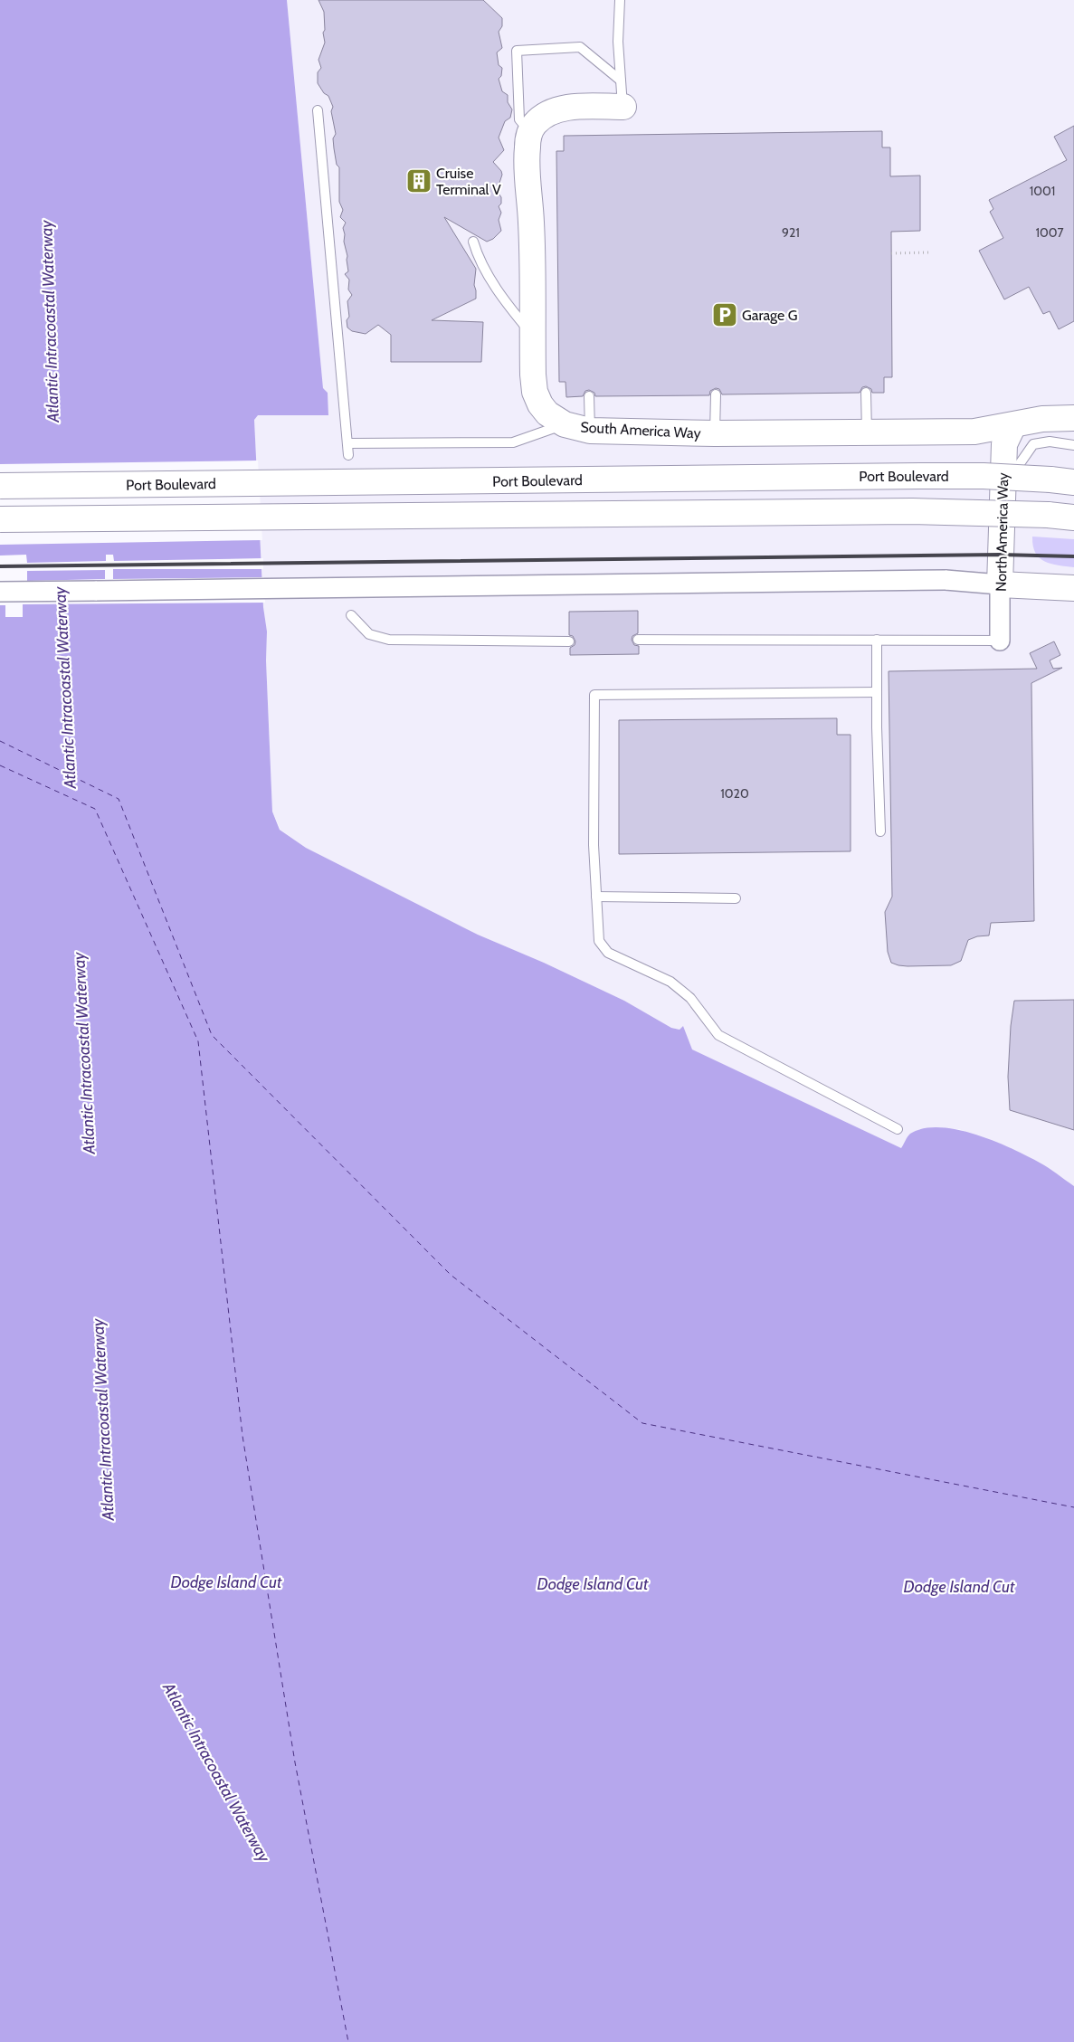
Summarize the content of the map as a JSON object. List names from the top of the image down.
{
  "streets": {
    "main road": ["South America Way", "Port Boulevard", "North America Way"]
  },
  "crossings": [
    ["South America Way", "North America Way"]
  ],
  "water": ["Atlantic Intracoastal Waterway", "Dodge Island Cut"],
  "places": {
    "building": ["Cruise Terminal V"],
    "parking": ["Garage G"]
  },
  "house_numbers": [
    "1001",
    "921",
    "1007",
    "1020"
  ]
}
